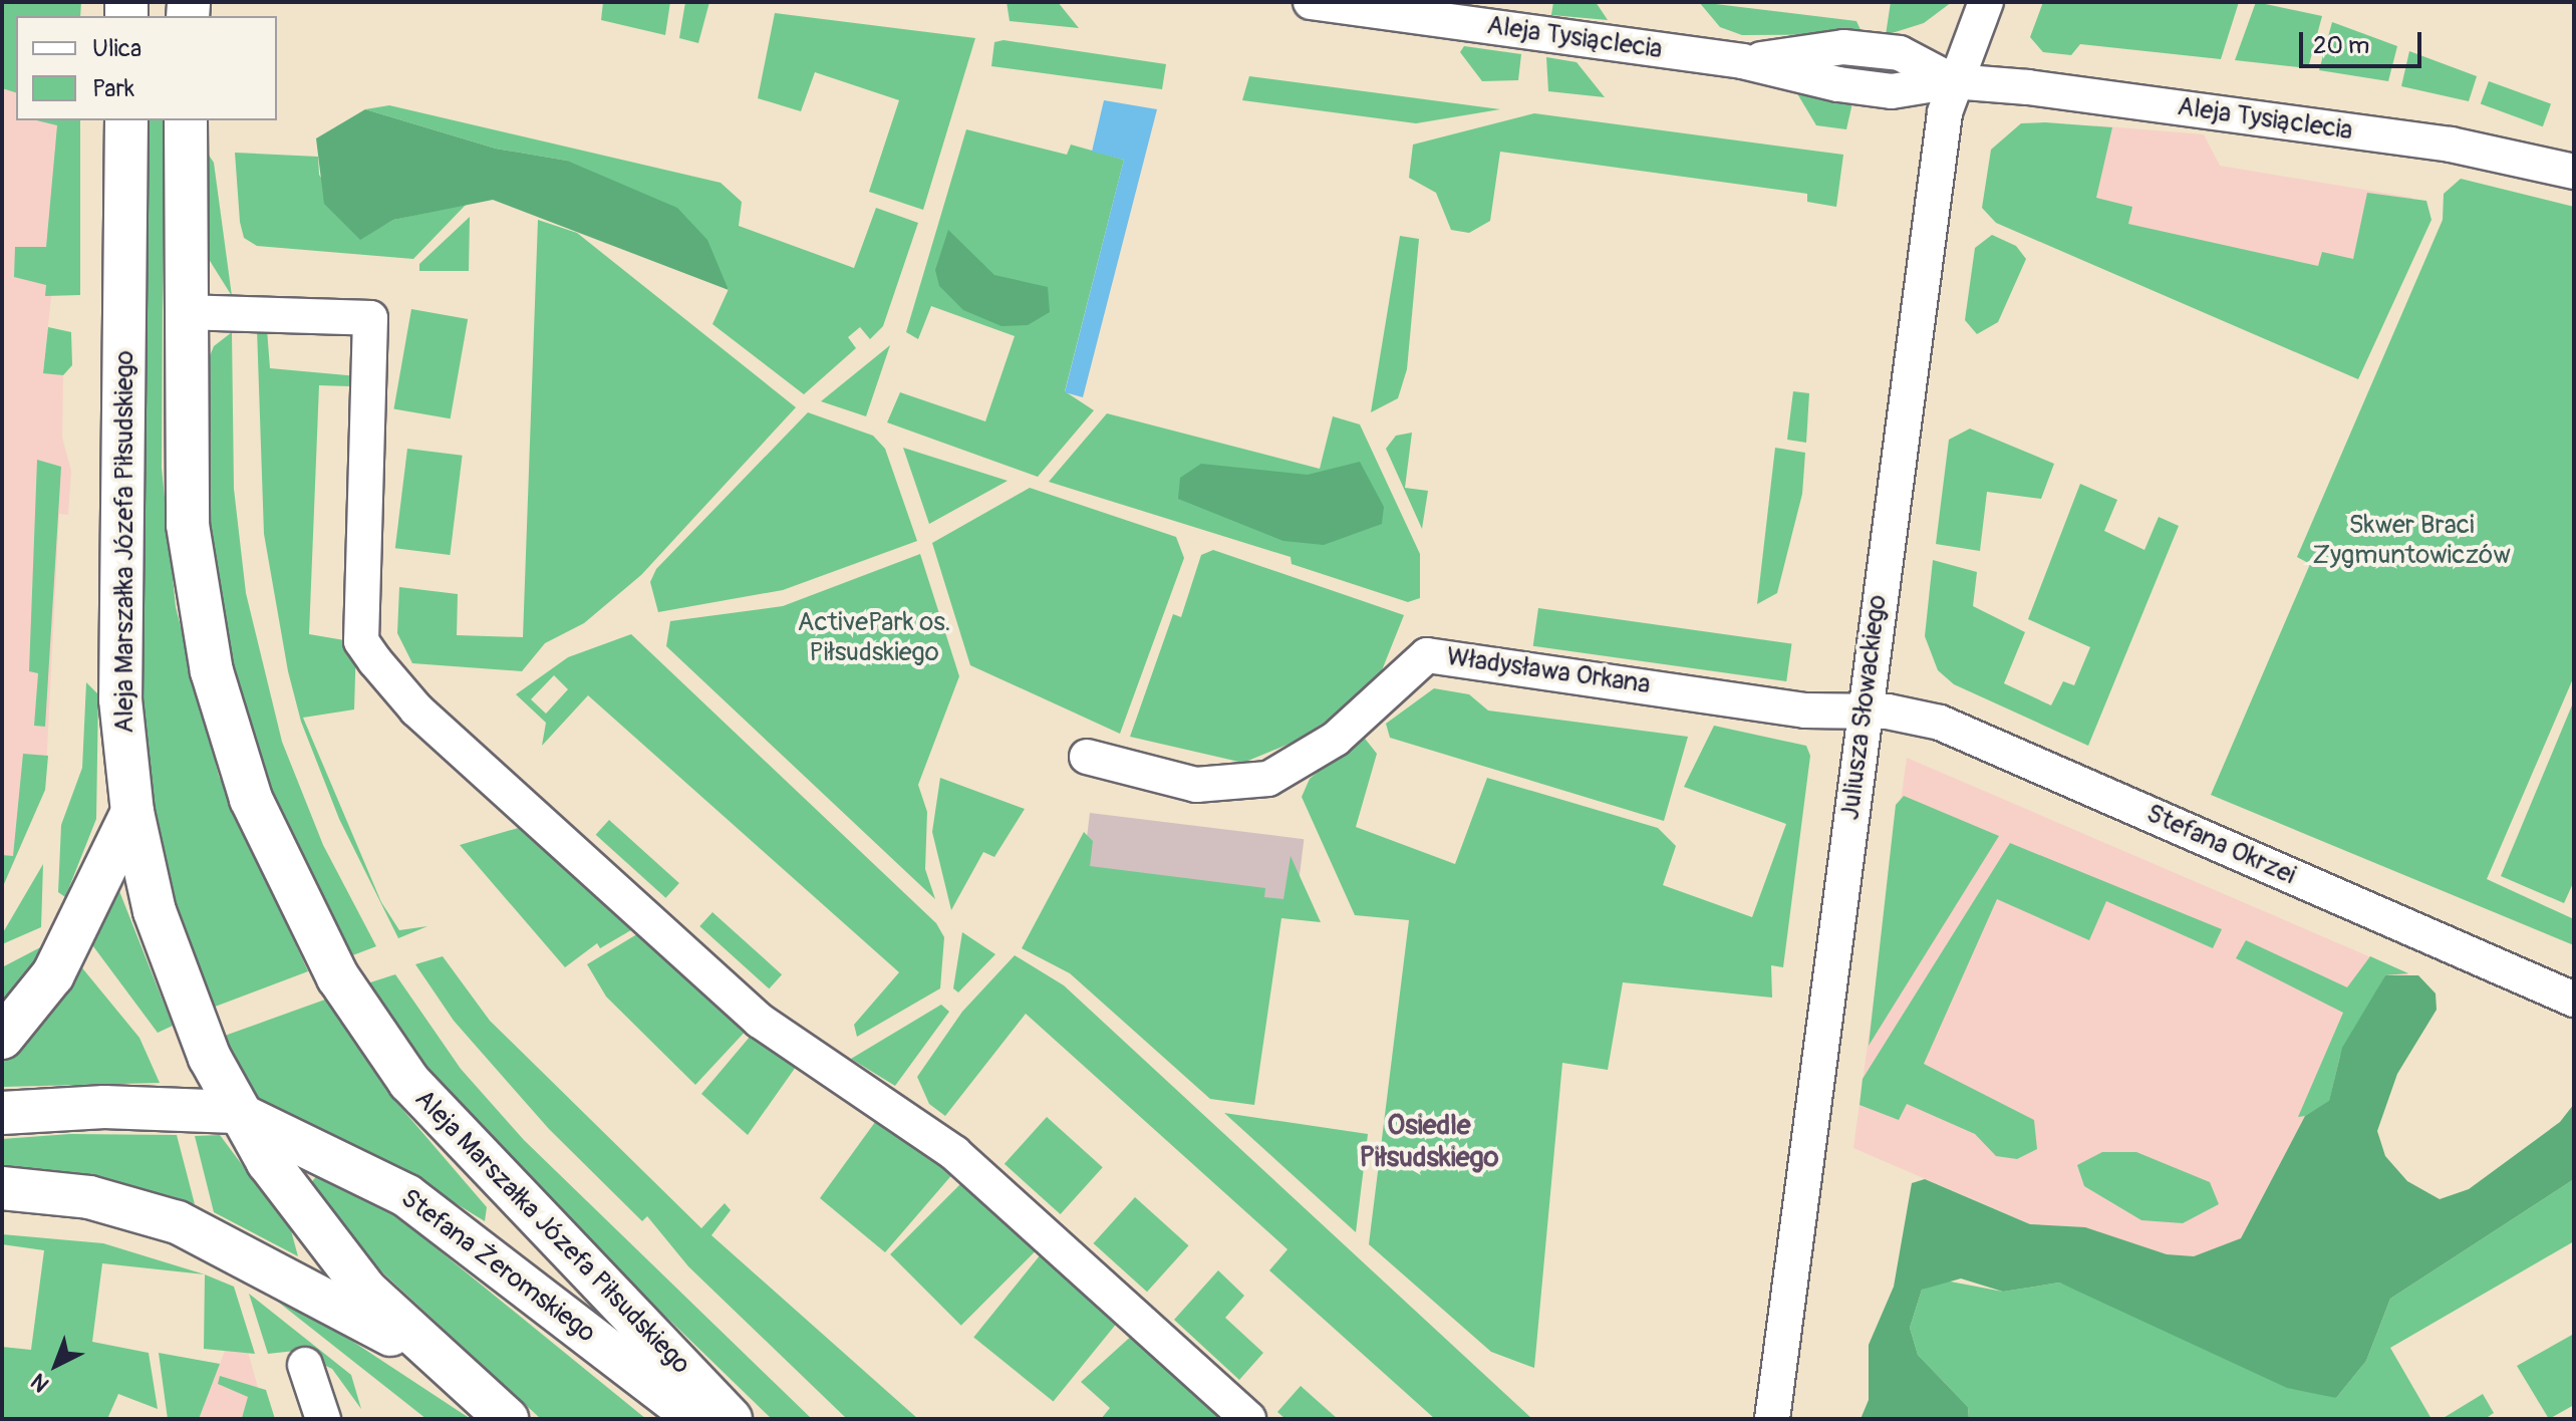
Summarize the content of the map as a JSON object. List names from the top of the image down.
{
  "streets": {
    "street": [
      "Aleja Tysiąclecia",
      "Aleja Marszałka Józefa Piłsudskiego",
      "Władysława Orkana",
      "Juliusza Słowackiego",
      "Stefana Okrzei",
      "Stefana Żeromskiego"
    ]
  },
  "crossings": [
    ["Aleja Tysiąclecia", "Juliusza Słowackiego"],
    ["Aleja Marszałka Józefa Piłsudskiego", "Stefana Żeromskiego"],
    ["Władysława Orkana", "Juliusza Słowackiego"],
    ["Władysława Orkana", "Stefana Okrzei"],
    ["Juliusza Słowackiego", "Stefana Okrzei"]
  ],
  "districts": ["Osiedle Piłsudskiego"],
  "parks": ["Skwer Braci Zygmuntowiczów", "ActivePark os. Piłsudskiego"],
  "legend": ["Ulica", "Park"],
  "scale_bar": "20 m",
  "north": "bottom left"
}
